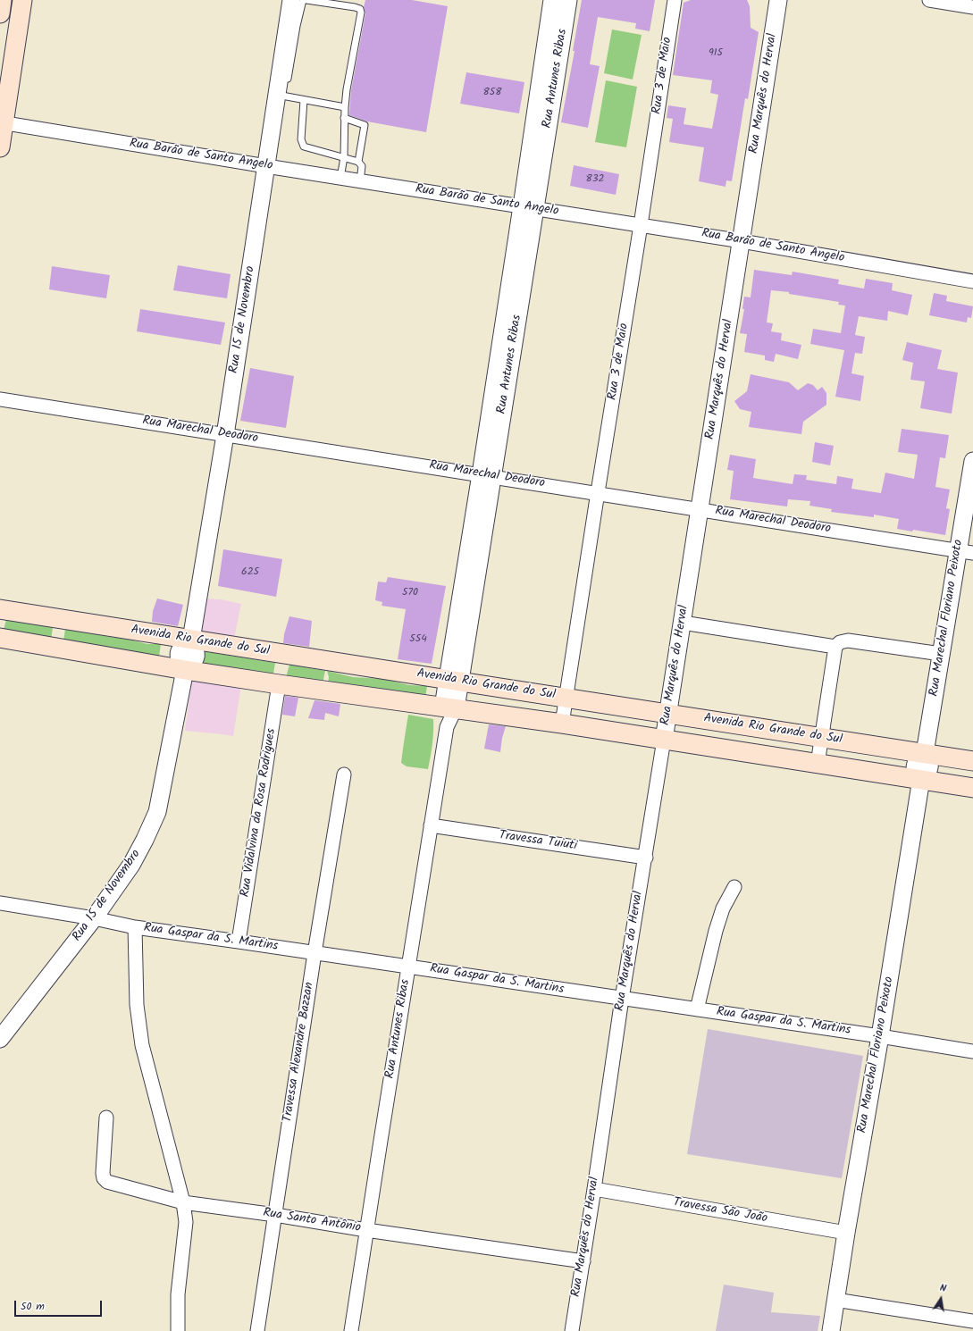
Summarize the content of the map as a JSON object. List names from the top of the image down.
{
  "streets": {
    "main road": ["Avenida Rio Grande do Sul"],
    "street": [
      "Rua 3 de Maio",
      "Rua Antunes Ribas",
      "Rua Marquês do Herval",
      "Rua Barão de Santo Angelo",
      "Rua 15 de Novembro",
      "Rua Marechal Deodoro",
      "Rua Marechal Floriano Peixoto",
      "Rua Vidalvina da Rosa Rodrigues",
      "Travessa Tuiuti",
      "Rua Gaspar da S. Martins",
      "Travessa Alexandre Bazzan",
      "Travessa São João",
      "Rua Santo Antônio"
    ]
  },
  "crossings": [
    ["Rua 3 de Maio", "Rua Barão de Santo Angelo"],
    ["Rua 3 de Maio", "Rua Marechal Deodoro"],
    ["Rua 3 de Maio", "Avenida Rio Grande do Sul"],
    ["Rua Antunes Ribas", "Rua Barão de Santo Angelo"],
    ["Rua Antunes Ribas", "Rua Marechal Deodoro"],
    ["Rua Antunes Ribas", "Avenida Rio Grande do Sul"],
    ["Rua Antunes Ribas", "Travessa Tuiuti"],
    ["Rua Antunes Ribas", "Rua Gaspar da S. Martins"],
    ["Rua Antunes Ribas", "Rua Santo Antônio"],
    ["Rua Marquês do Herval", "Rua Barão de Santo Angelo"],
    ["Rua Marquês do Herval", "Rua Marechal Deodoro"],
    ["Rua Marquês do Herval", "Avenida Rio Grande do Sul"],
    ["Rua Marquês do Herval", "Travessa Tuiuti"],
    ["Rua Marquês do Herval", "Rua Gaspar da S. Martins"],
    ["Rua Marquês do Herval", "Travessa São João"],
    ["Rua Marquês do Herval", "Rua Santo Antônio"],
    ["Rua Barão de Santo Angelo", "Rua 15 de Novembro"],
    ["Rua 15 de Novembro", "Rua Marechal Deodoro"],
    ["Rua 15 de Novembro", "Avenida Rio Grande do Sul"],
    ["Rua 15 de Novembro", "Rua Gaspar da S. Martins"],
    ["Rua Marechal Deodoro", "Rua Marechal Floriano Peixoto"],
    ["Rua Marechal Floriano Peixoto", "Avenida Rio Grande do Sul"],
    ["Rua Marechal Floriano Peixoto", "Rua Gaspar da S. Martins"],
    ["Rua Marechal Floriano Peixoto", "Travessa São João"],
    ["Avenida Rio Grande do Sul", "Rua Vidalvina da Rosa Rodrigues"],
    ["Rua Vidalvina da Rosa Rodrigues", "Rua Gaspar da S. Martins"],
    ["Rua Gaspar da S. Martins", "Travessa Alexandre Bazzan"],
    ["Travessa Alexandre Bazzan", "Rua Santo Antônio"]
  ],
  "house_numbers": [
    "915",
    "858",
    "832",
    "625",
    "570",
    "554"
  ],
  "scale_bar": "50 m",
  "north": "top"
}
